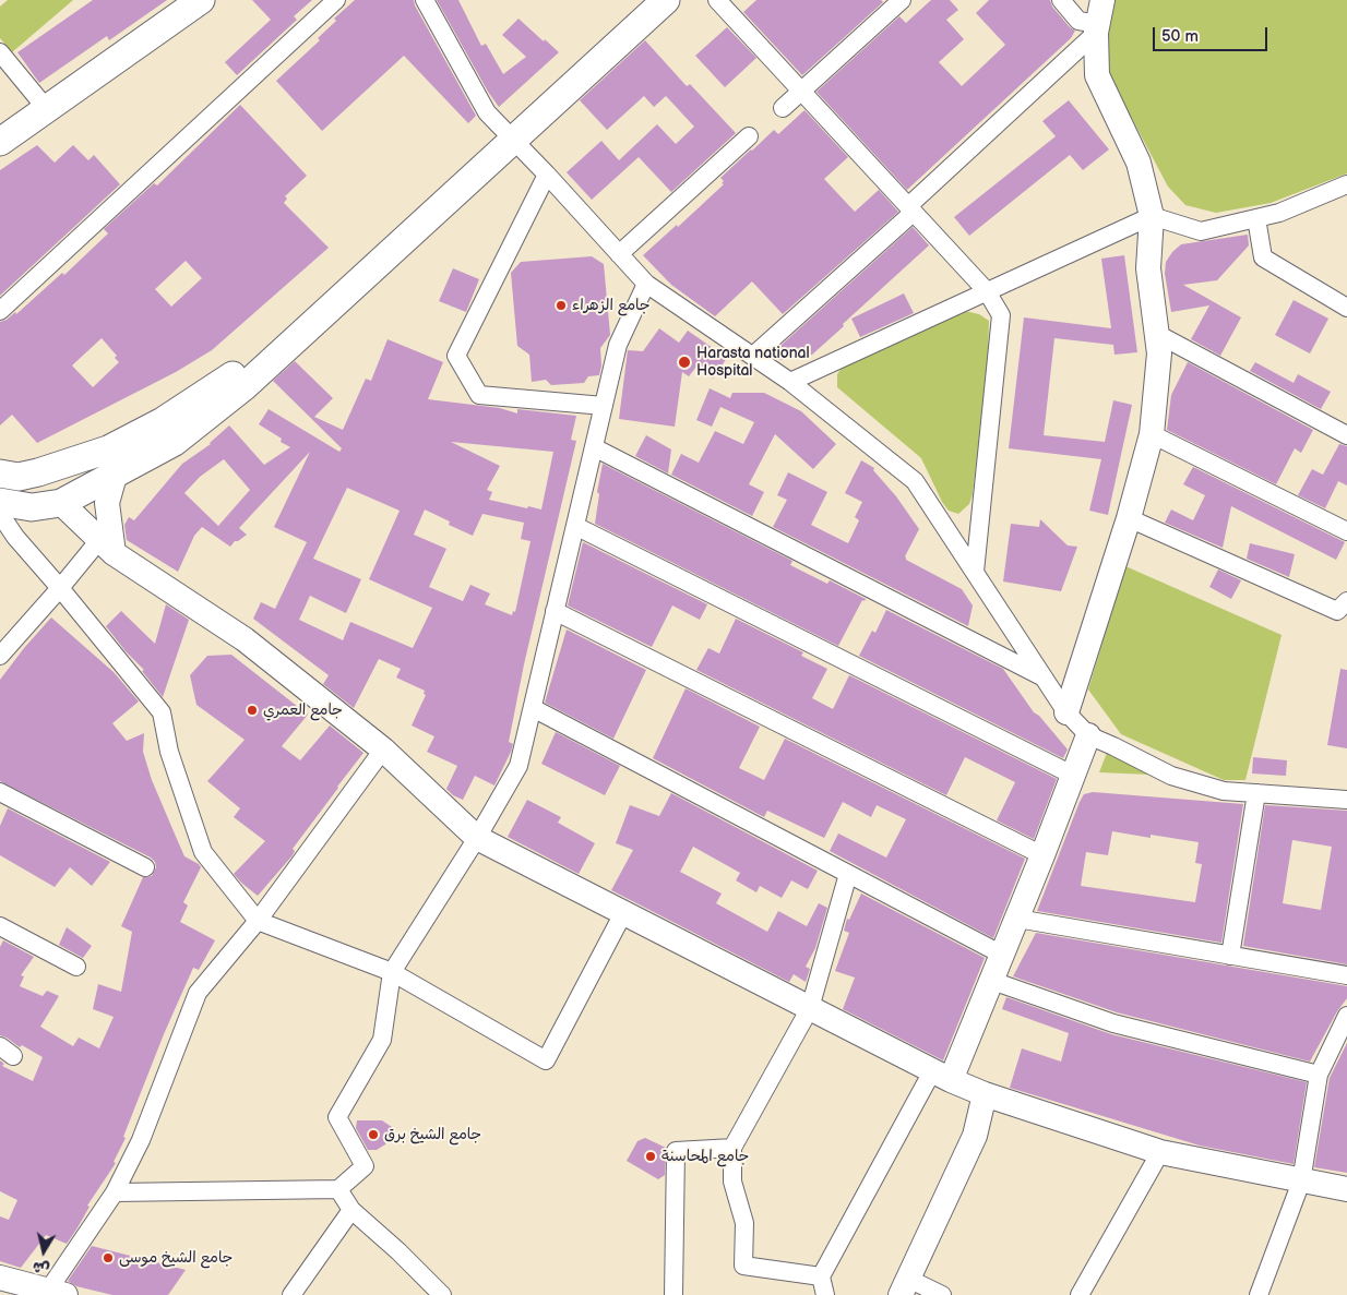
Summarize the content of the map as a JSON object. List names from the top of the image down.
{
  "places": [
    "جامع الزهراء",
    "Harasta national Hospital",
    "جامع العمري",
    "جامع الشيخ برق",
    "جامع المحاسنة",
    "جامع الشيخ موسى"
  ],
  "scale_bar": "50 m",
  "north": "bottom"
}
